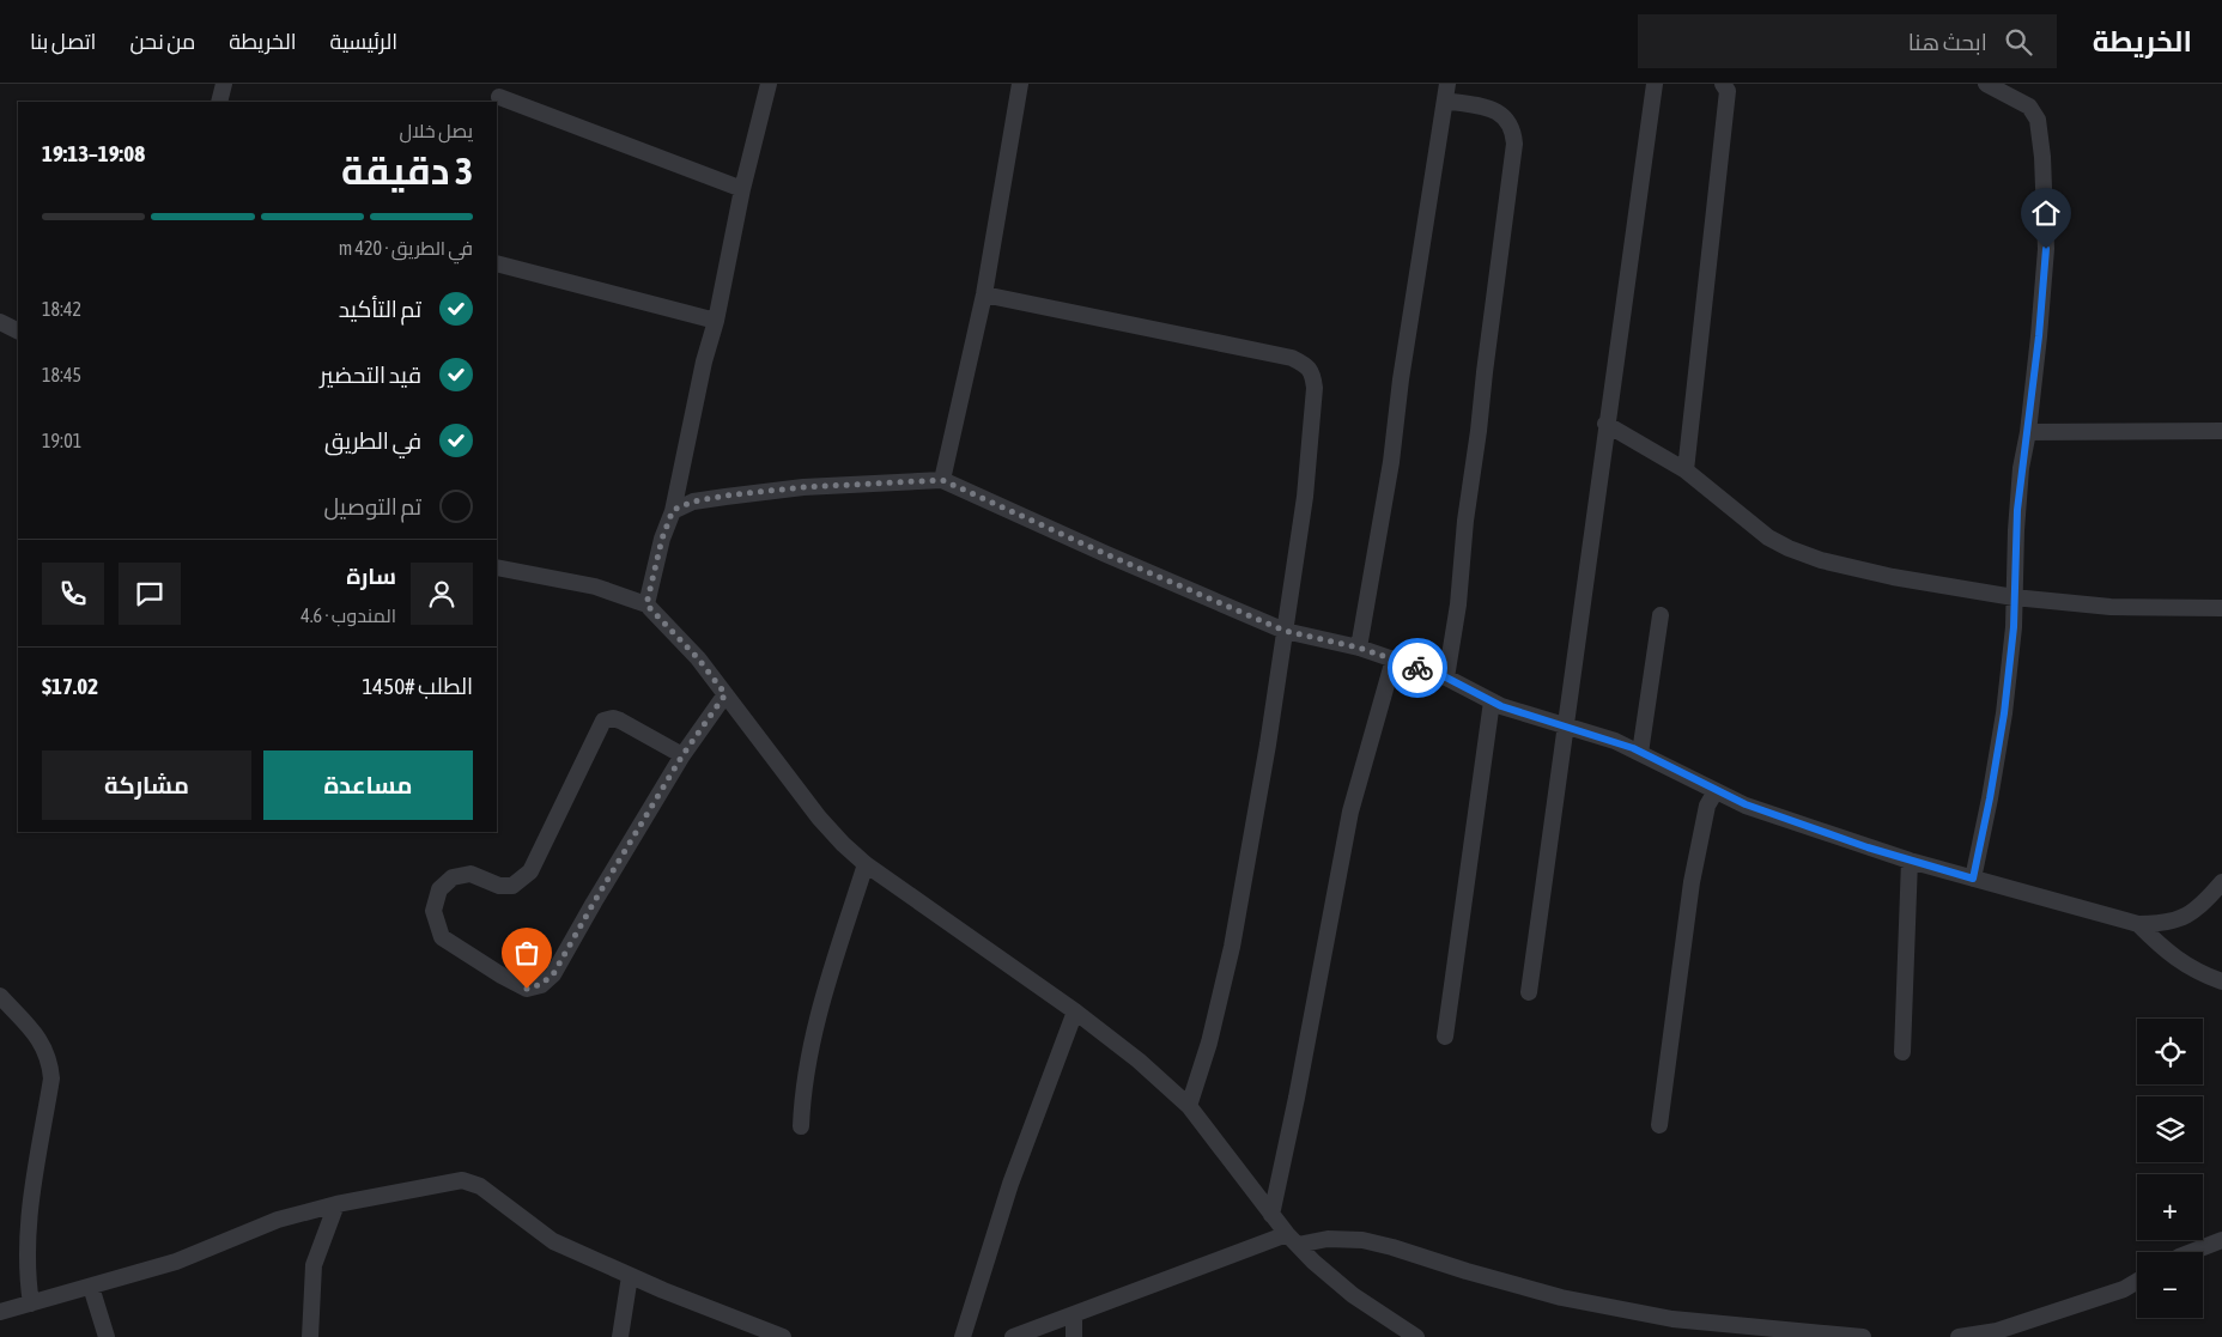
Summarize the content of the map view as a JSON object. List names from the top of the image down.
{
  "page": {
    "header": "الخريطة",
    "search": "ابحث هنا",
    "nav": [
      "الرئيسية",
      "الخريطة",
      "من نحن",
      "اتصل بنا"
    ],
    "heading": ["3 دقيقة", "يصل خلال", "19:08–19:13"],
    "panel": [
      "سارة",
      "المندوب · 4.6",
      "الطلب #1450",
      "$17.02"
    ],
    "bar": "في الطريق · 420 m",
    "list": [
      ["تم التأكيد", "18:42"],
      ["قيد التحضير", "18:45"],
      ["في الطريق", "19:01"],
      "تم التوصيل"
    ],
    "buttons": ["مساعدة", "مشاركة"],
    "map_buttons": ["+", "−"]
  }
}
